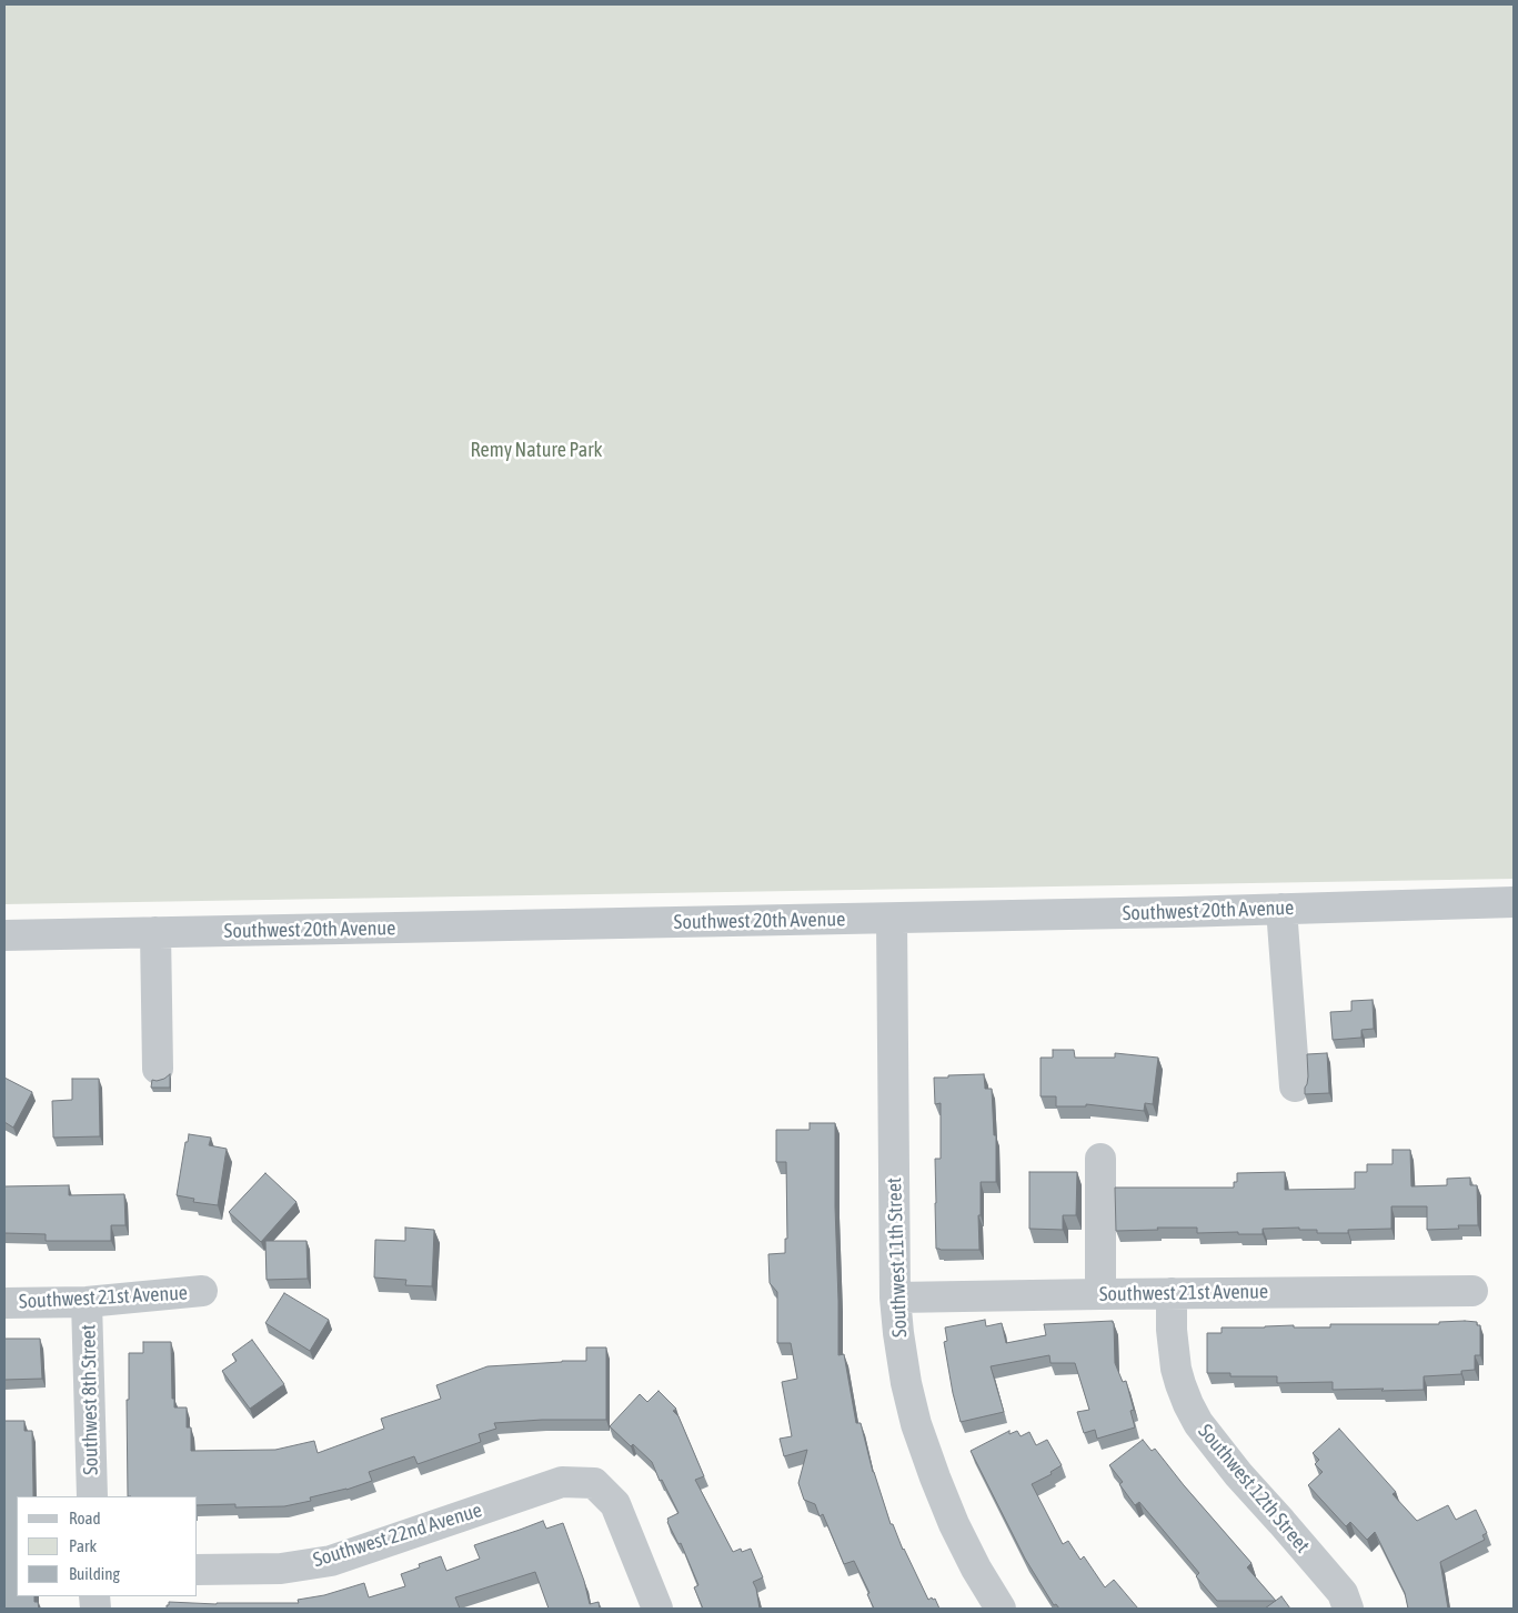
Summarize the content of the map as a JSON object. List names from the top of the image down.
{
  "streets": {
    "street": [
      "Southwest 20th Avenue",
      "Southwest 11th Street",
      "Southwest 21st Avenue",
      "Southwest 8th Street",
      "Southwest 12th Street",
      "Southwest 22nd Avenue"
    ]
  },
  "crossings": [
    ["Southwest 20th Avenue", "Southwest 11th Street"],
    ["Southwest 11th Street", "Southwest 21st Avenue"],
    ["Southwest 21st Avenue", "Southwest 8th Street"],
    ["Southwest 21st Avenue", "Southwest 12th Street"]
  ],
  "parks": ["Remy Nature Park"],
  "legend": ["Road", "Park", "Building"]
}
